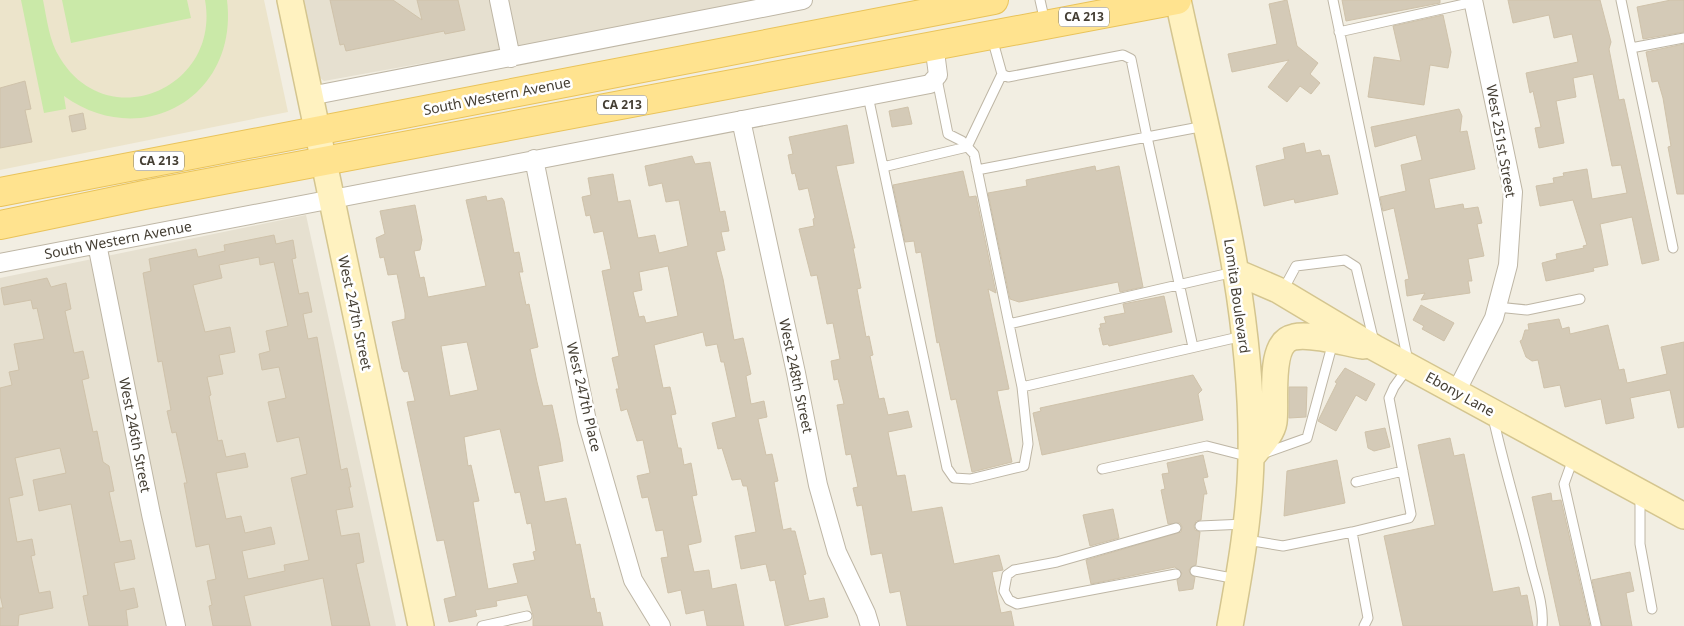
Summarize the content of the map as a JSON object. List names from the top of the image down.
{
  "streets": {
    "main road": ["CA 213", "South Western Avenue"],
    "street": [
      "West 251st Street",
      "Lomita Boulevard",
      "West 247th Street",
      "West 248th Street",
      "Ebony Lane",
      "West 247th Place",
      "West 246th Street"
    ]
  },
  "crossings": [
    ["CA 213", "Lomita Boulevard"],
    ["CA 213", "West 247th Street"],
    ["South Western Avenue", "West 247th Street"],
    ["South Western Avenue", "West 248th Street"],
    ["South Western Avenue", "West 247th Place"],
    ["South Western Avenue", "West 246th Street"],
    ["West 251st Street", "Ebony Lane"],
    ["Lomita Boulevard", "Ebony Lane"]
  ]
}
